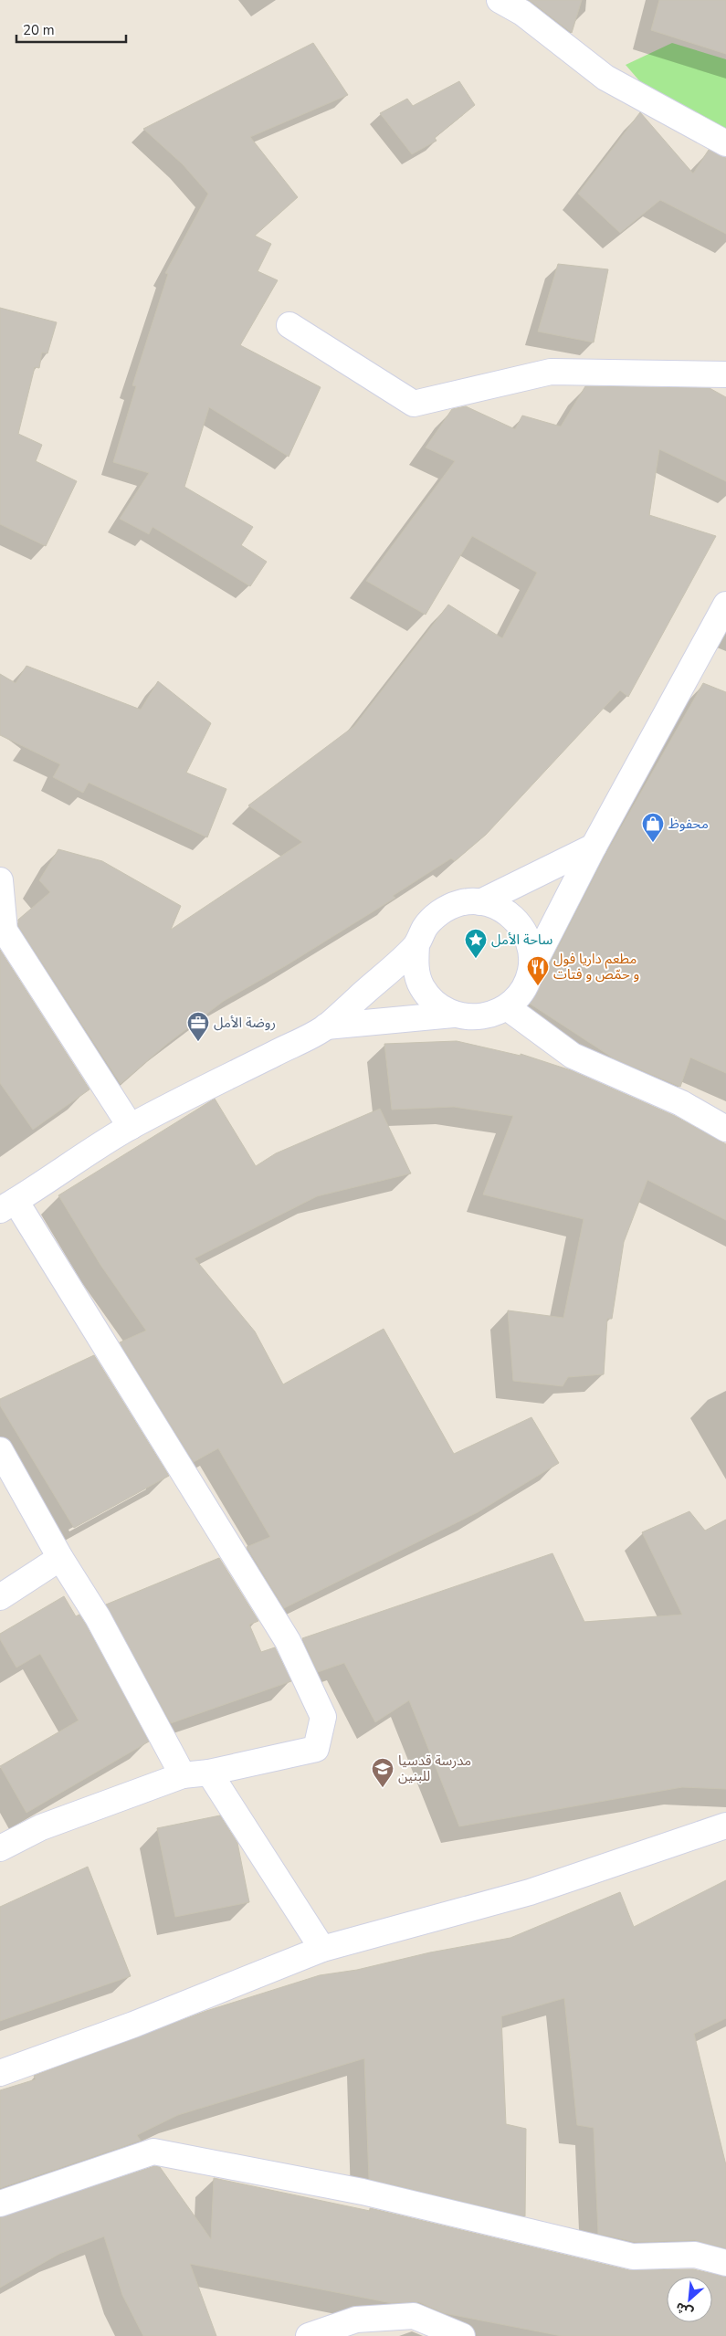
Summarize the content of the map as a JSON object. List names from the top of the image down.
{
  "places": {
    "shop": ["محفوظ"],
    "place": ["ساحة الأمل"],
    "restaurant": ["مطعم داريا فول و حمّص و فتات"],
    "office": ["روضة الأمل"],
    "school or university": ["مدرسة قدسيا للبنين"]
  },
  "scale_bar": "20 m",
  "north": "bottom left"
}
